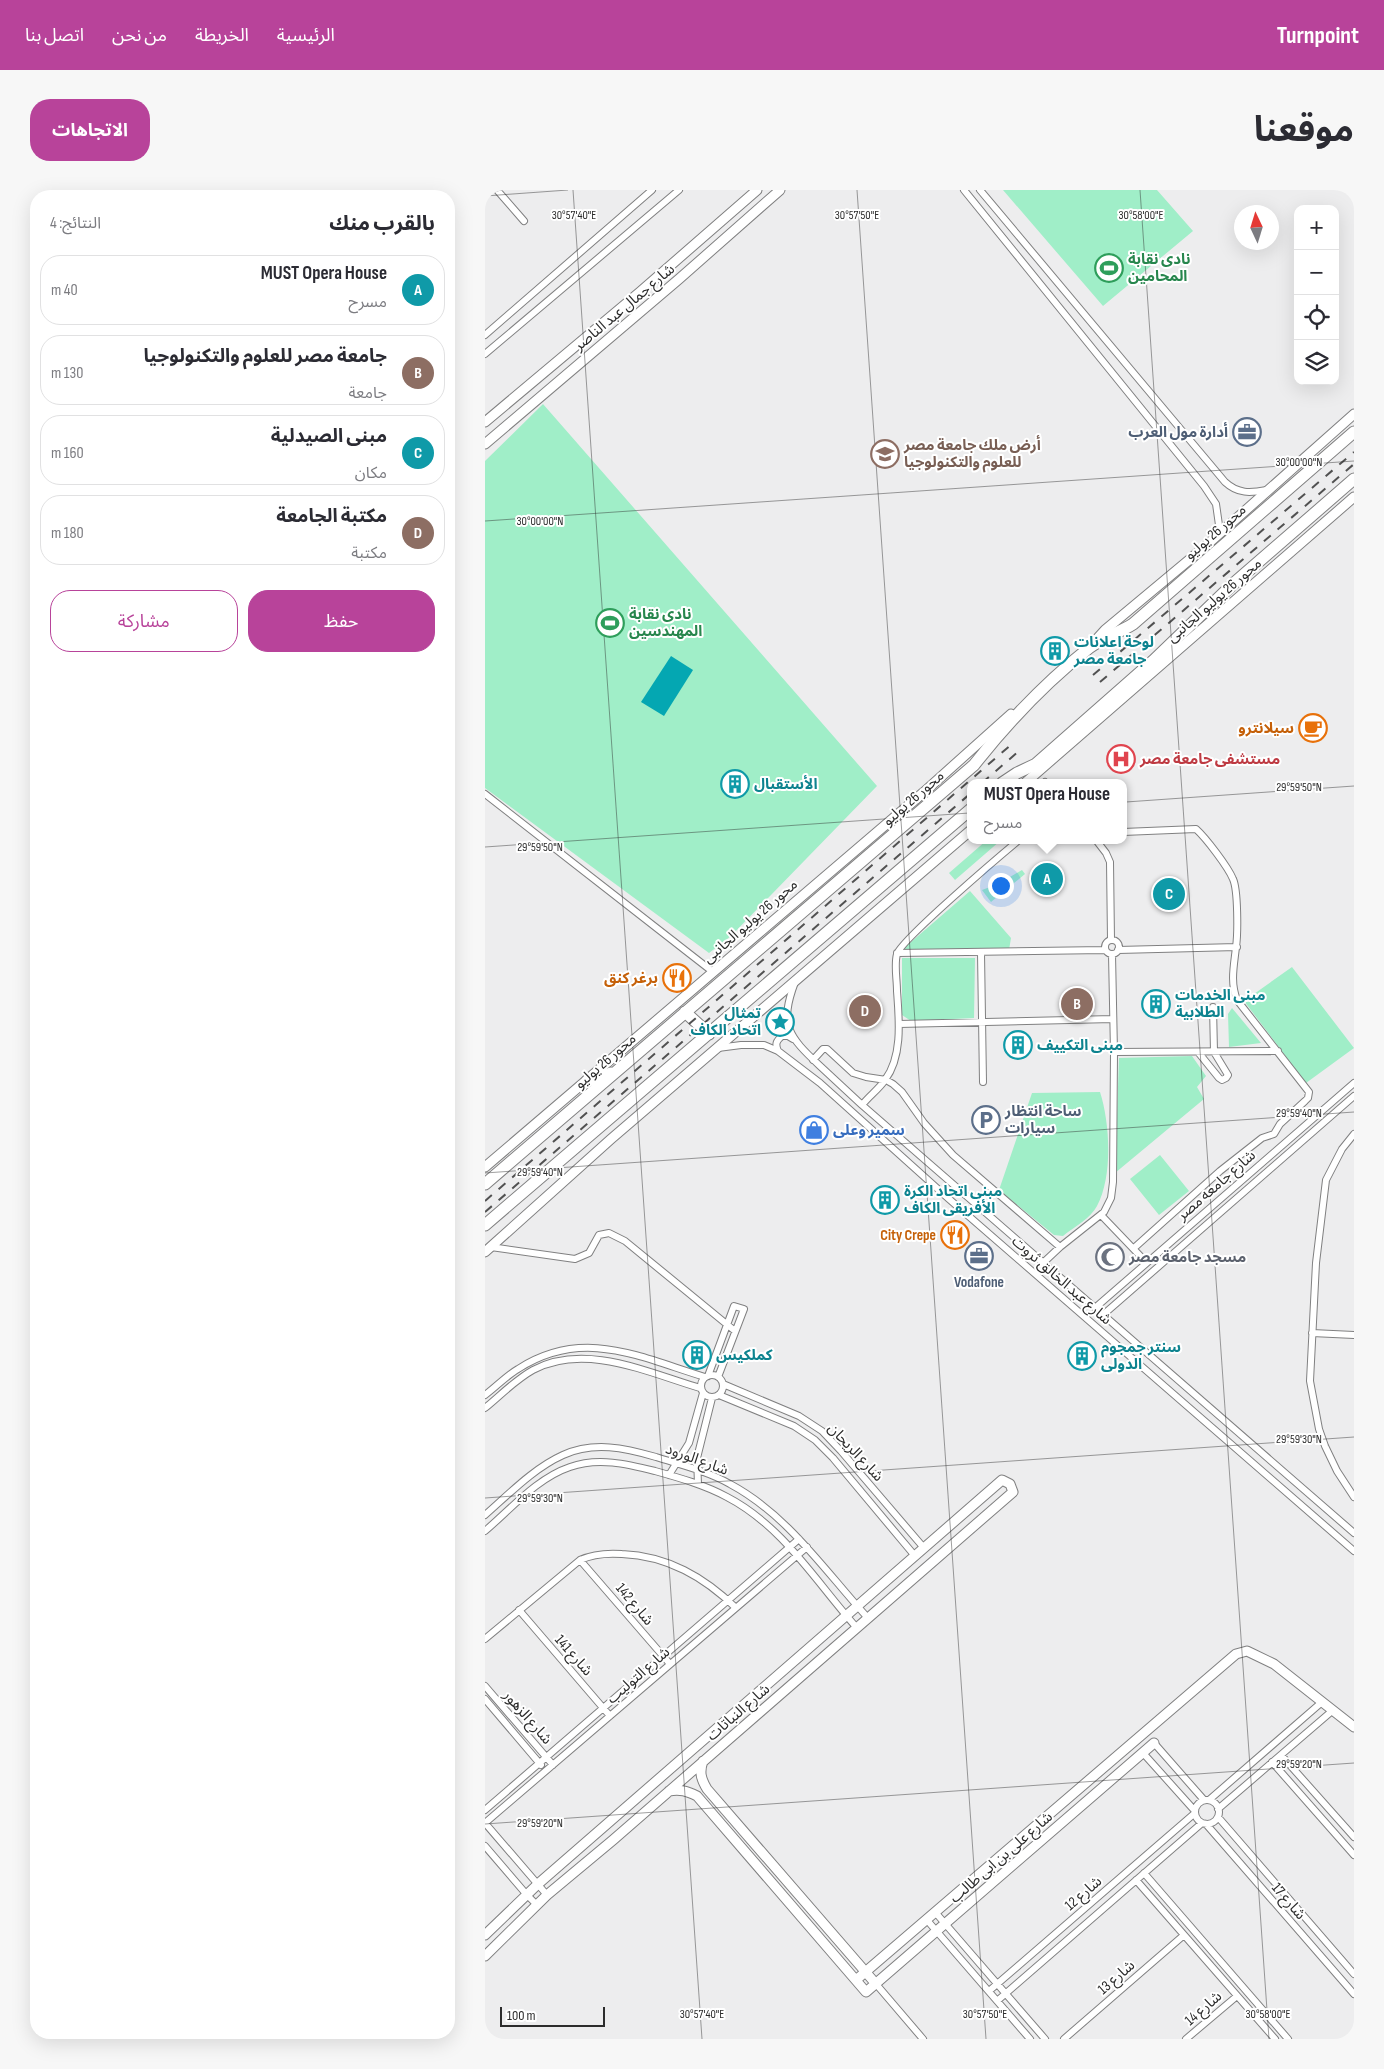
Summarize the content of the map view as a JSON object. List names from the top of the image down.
{
  "streets": {
    "highway": ["محور 26 يوليو"],
    "street": [
      "شارع جمال عبد الناصر",
      "محور 26 يوليو الجانبى",
      "شارع جامعه مصر",
      "شارع عبد الخالق ثروت",
      "شارع الريحان",
      "شارع الورود",
      "شارع 142",
      "شارع 141",
      "شارع التوليب",
      "شارع النباتات",
      "شارع الزهور",
      "شارع على بن ابى طالب",
      "شارع 12",
      "شارع 17",
      "شارع 13",
      "شارع 14"
    ]
  },
  "crossings": [
    ["محور 26 يوليو", "محور 26 يوليو الجانبى"],
    ["شارع جامعه مصر", "شارع عبد الخالق ثروت"],
    ["شارع الريحان", "شارع النباتات"],
    ["شارع الورود", "شارع التوليب"],
    ["شارع الورود", "شارع النباتات"],
    ["شارع 142", "شارع التوليب"],
    ["شارع 141", "شارع التوليب"],
    ["شارع التوليب", "شارع الزهور"],
    ["شارع 12", "شارع 17"]
  ],
  "places": {
    "sports": ["نادى نقابة المحامين", "نادى نقابة المهندسين"],
    "office": ["أدارة مول العرب", "Vodafone"],
    "school or university": ["أرض ملك جامعة مصر للعلوم والتكنولوجيا"],
    "building": [
      "لوحة اعلانات جامعة مصر",
      "الأستقبال",
      "مبنى الخدمات الطلابية",
      "مبنى التكييف",
      "مبنى اتحاد الكرة الأفريقى الكاف",
      "كملكيس",
      "سنتر جمجوم الدولى"
    ],
    "cafe": ["سيلانترو"],
    "hospital": ["مستشفى جامعة مصر"],
    "restaurant": ["برغر كنق", "City Crepe"],
    "place": ["تمثال اتحاد الكاف"],
    "parking": ["ساحة انتظار سيارات"],
    "shop": ["سمير وعلى"],
    "mosque": ["مسجد جامعة مصر"]
  },
  "scale_bar": "100 m",
  "north": "top",
  "page": {
    "header": "Turnpoint",
    "nav": [
      "الرئيسية",
      "الخريطة",
      "من نحن",
      "اتصل بنا"
    ],
    "title": "موقعنا",
    "buttons": [
      "الاتجاهات",
      ["حفظ", "مشاركة"]
    ],
    "heading": ["بالقرب منك", "النتائج: 4"],
    "map_buttons": ["+", "−"],
    "list": [
      {
        "mark": "A",
        "name": "MUST Opera House",
        "note": "مسرح",
        "value": "40 m"
      },
      {
        "mark": "B",
        "name": "جامعة مصر للعلوم والتكنولوجيا",
        "note": "جامعة",
        "value": "130 m"
      },
      {
        "mark": "C",
        "name": "مبنى الصيدلية",
        "note": "مكان",
        "value": "160 m"
      },
      {
        "mark": "D",
        "name": "مكتبة الجامعة",
        "note": "مكتبة",
        "value": "180 m"
      }
    ],
    "popup": ["MUST Opera House", "مسرح"],
    "pins": [
      "A",
      "C",
      "B",
      "D"
    ],
    "scale": "100 m"
  },
  "coordinates": [
    "30°57'40\"E",
    "30°57'50\"E",
    "30°58'00\"E",
    "30°00'00\"N",
    "29°59'50\"N",
    "29°59'40\"N",
    "29°59'30\"N",
    "29°59'20\"N"
  ]
}
